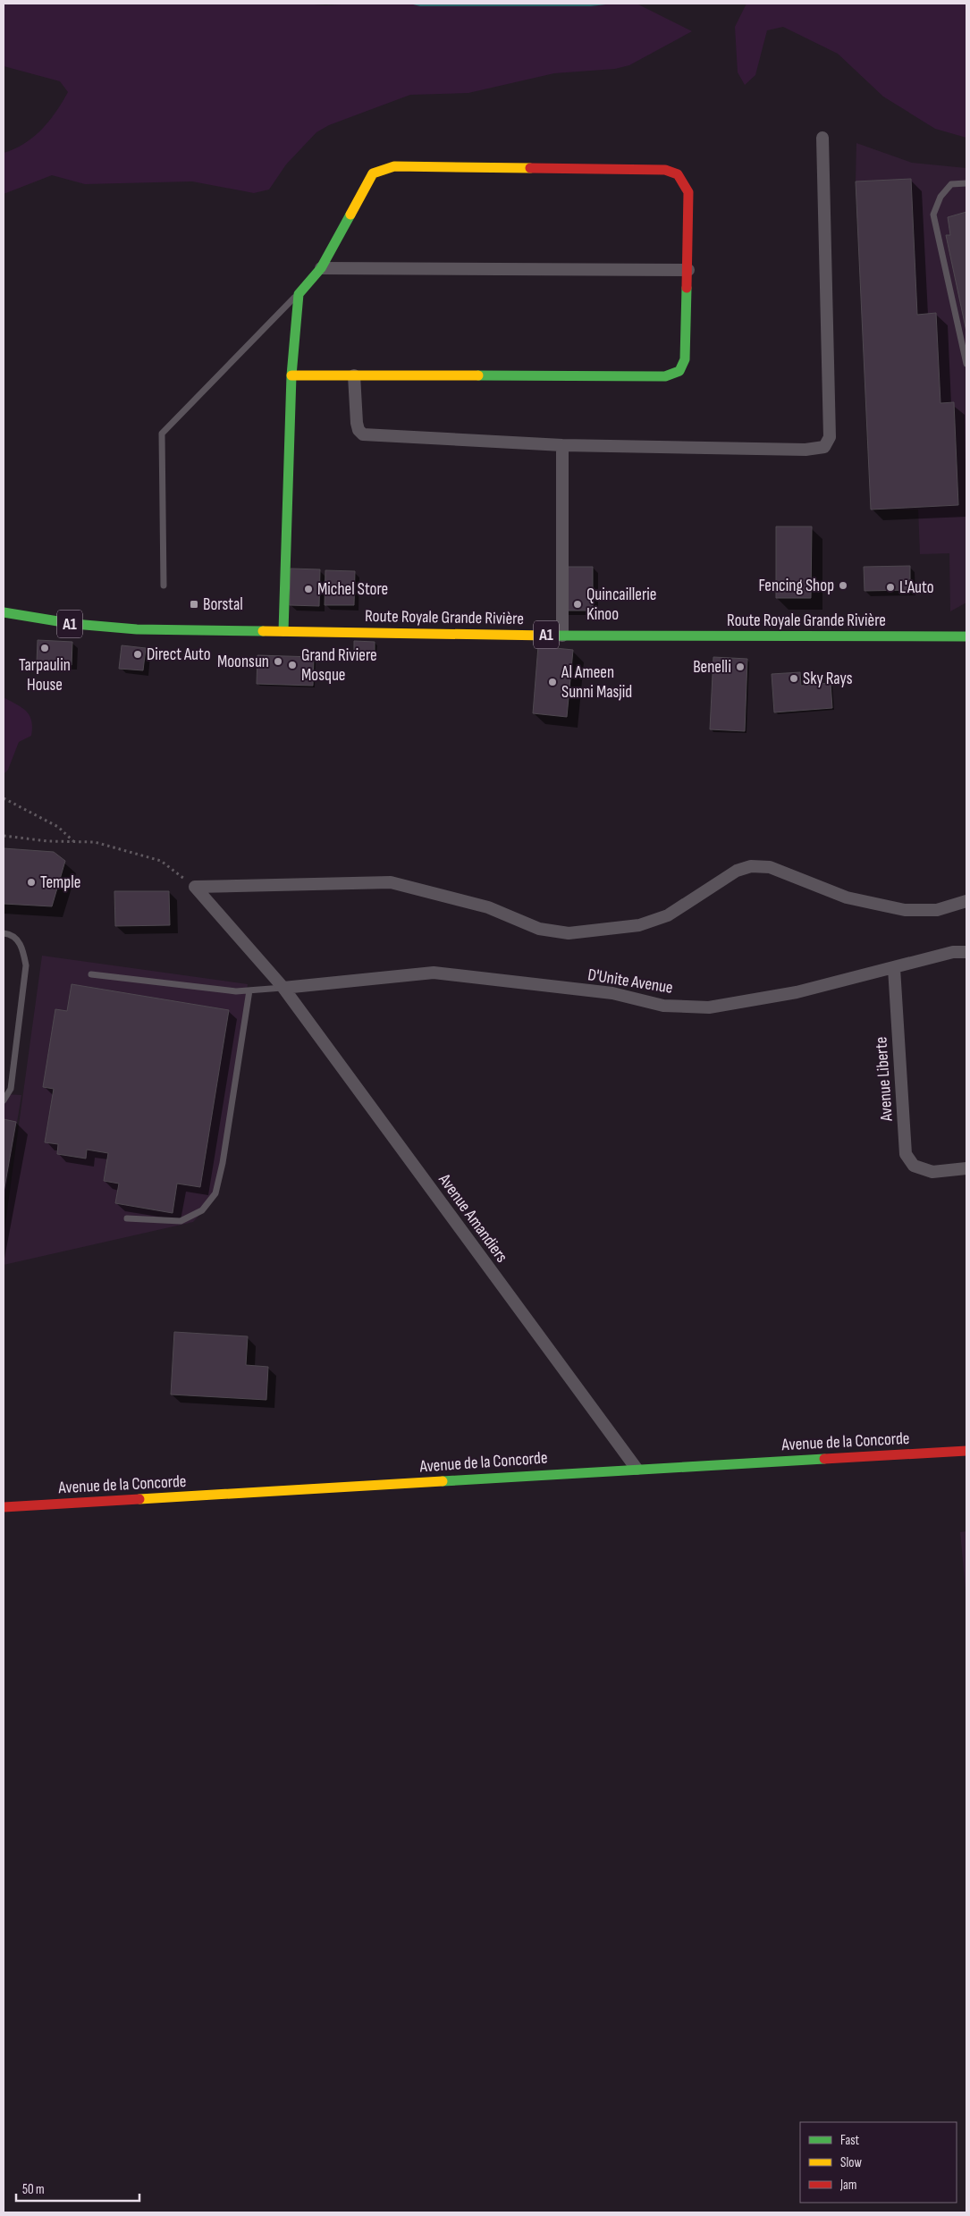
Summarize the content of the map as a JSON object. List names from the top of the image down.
{
  "streets": {
    "street": [
      "Route Royale Grande Rivière",
      "A1",
      "D'Unite Avenue",
      "Avenue Liberte",
      "Avenue Amandiers",
      "Avenue de la Concorde"
    ]
  },
  "crossings": [
    ["D'Unite Avenue", "Avenue Liberte"],
    ["D'Unite Avenue", "Avenue Amandiers"],
    ["Avenue Amandiers", "Avenue de la Concorde"]
  ],
  "places": {
    "other": [
      "Fencing Shop",
      "L'Auto",
      "Michel Store",
      "Quincaillerie Kinoo",
      "Tarpaulin House",
      "Direct Auto",
      "Moonsun",
      "Grand Riviere Mosque",
      "Benelli",
      "Sky Rays",
      "Al Ameen Sunni Masjid",
      "Temple"
    ],
    "transit": ["Borstal"]
  },
  "legend": ["Fast", "Slow", "Jam"],
  "scale_bar": "50 m"
}
